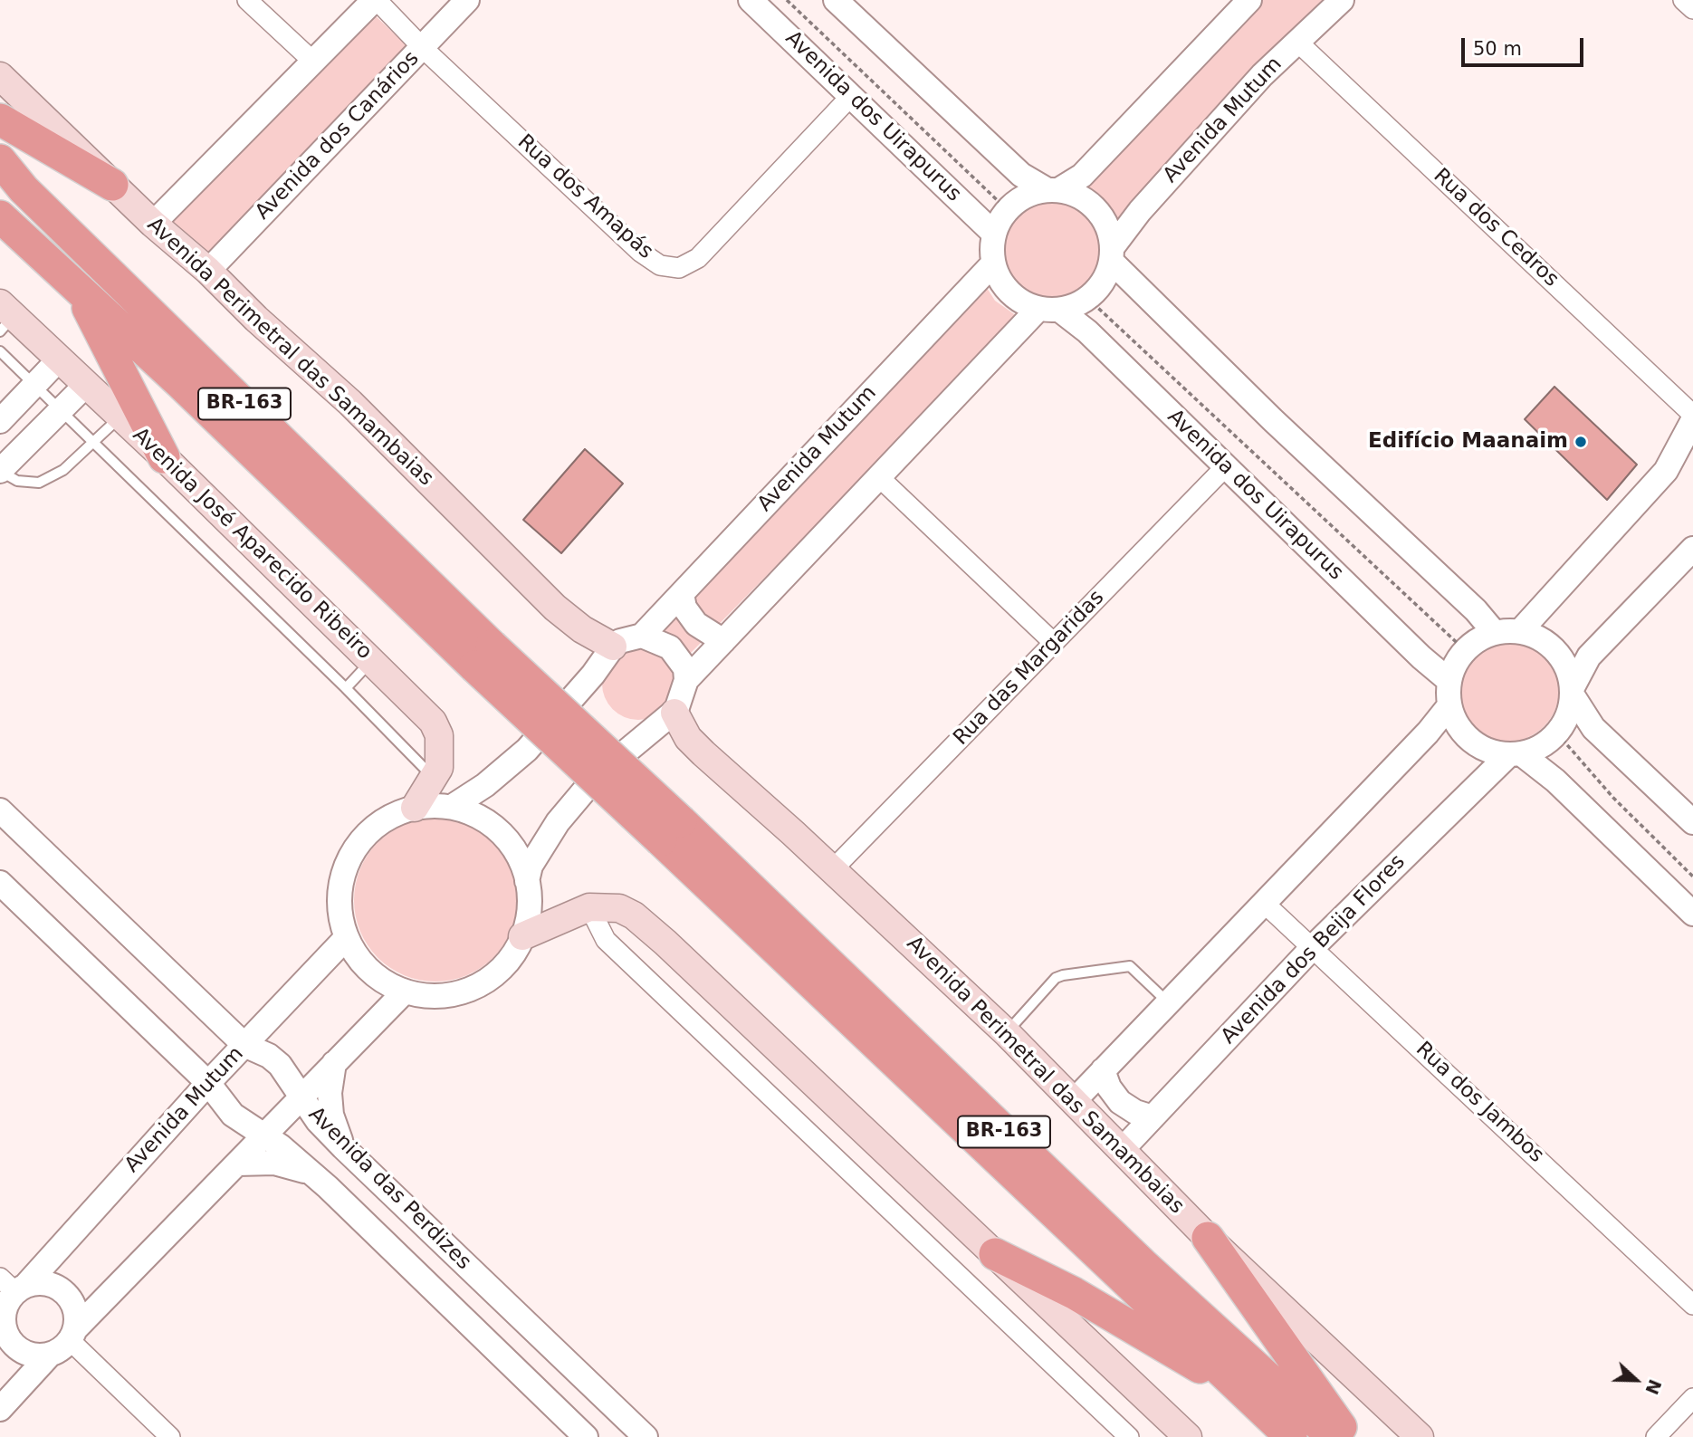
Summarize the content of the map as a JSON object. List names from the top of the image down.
{
  "streets": {
    "highway": ["BR-163"],
    "main road": ["Avenida Perimetral das Samambaias", "Avenida José Aparecido Ribeiro"],
    "street": [
      "Avenida dos Uirapurus",
      "Avenida Mutum",
      "Avenida dos Canários",
      "Rua dos Amapás",
      "Rua dos Cedros",
      "Rua das Margaridas",
      "Avenida dos Beija Flores",
      "Rua dos Jambos",
      "Avenida das Perdizes"
    ]
  },
  "crossings": [
    ["Avenida dos Uirapurus", "Avenida Mutum"],
    ["Avenida dos Uirapurus", "Rua dos Amapás"],
    ["Avenida dos Uirapurus", "Rua das Margaridas"],
    ["Avenida dos Uirapurus", "Avenida dos Beija Flores"],
    ["Avenida Mutum", "Rua dos Cedros"],
    ["Avenida Mutum", "Avenida José Aparecido Ribeiro"],
    ["Avenida Mutum", "Avenida das Perdizes"],
    ["Avenida dos Canários", "Rua dos Amapás"],
    ["Avenida dos Canários", "Avenida Perimetral das Samambaias"],
    ["Avenida Perimetral das Samambaias", "Rua das Margaridas"],
    ["Avenida Perimetral das Samambaias", "Avenida dos Beija Flores"],
    ["Avenida dos Beija Flores", "Rua dos Jambos"]
  ],
  "places": ["Edifício Maanaim"],
  "scale_bar": "50 m",
  "north": "right"
}
